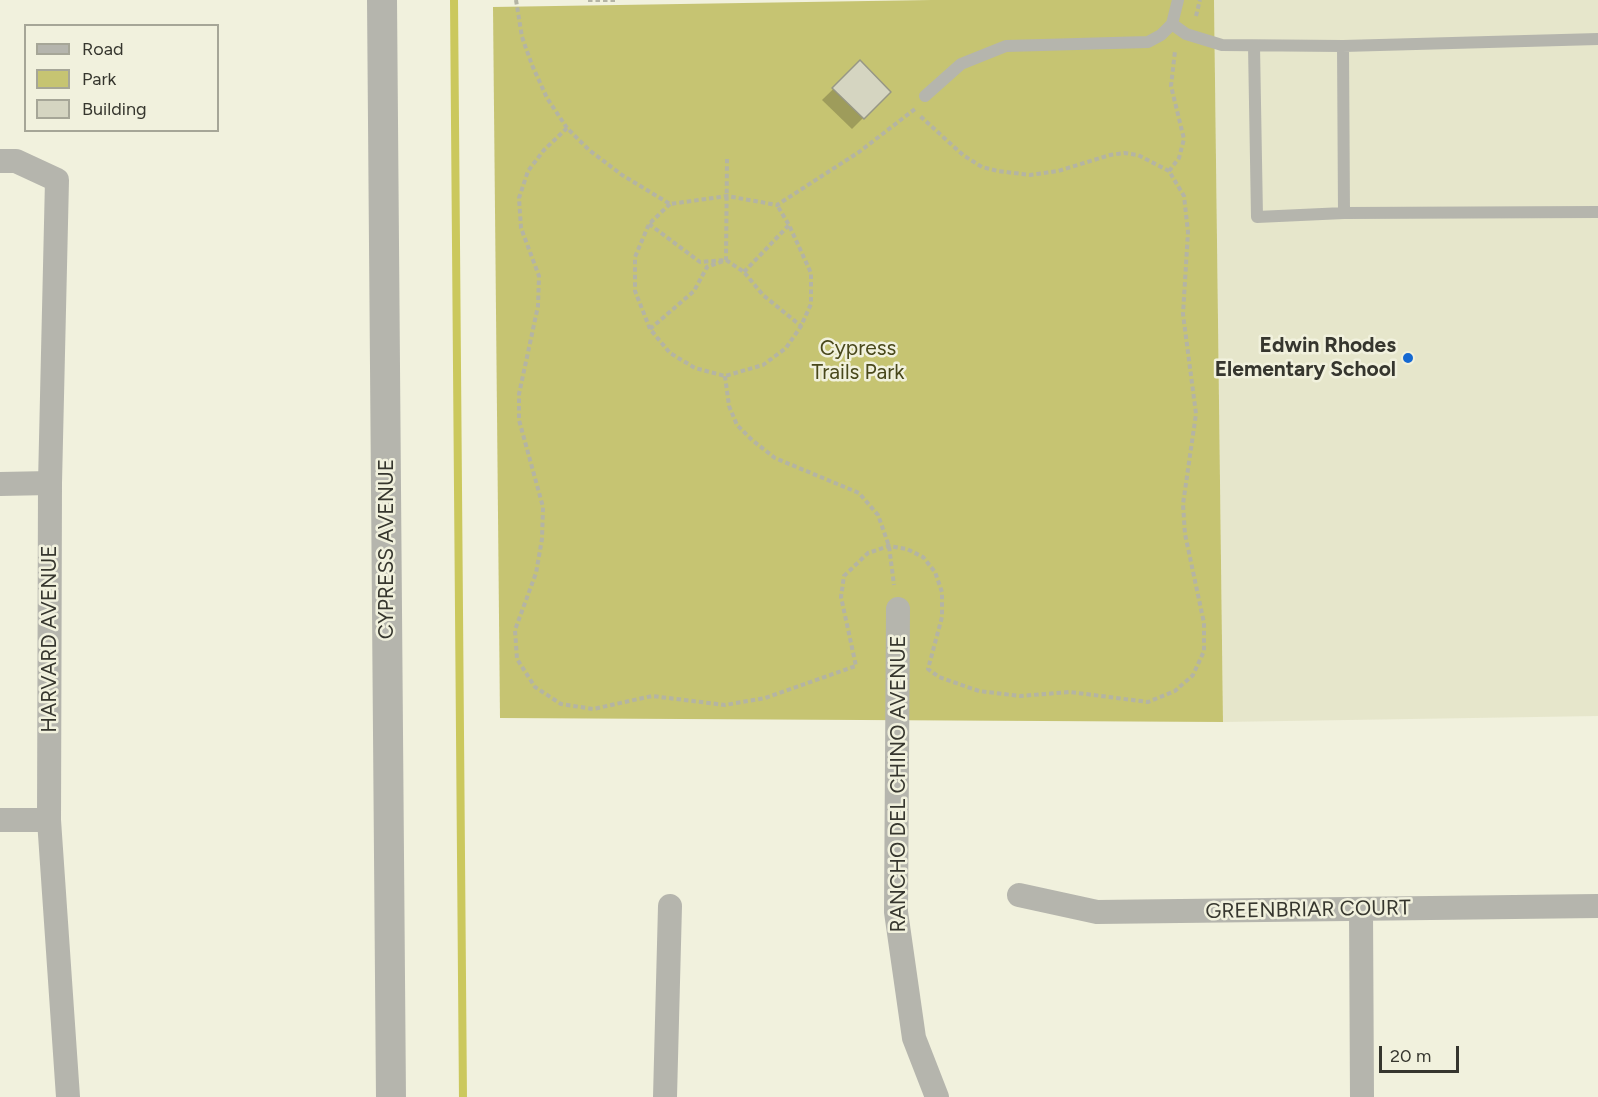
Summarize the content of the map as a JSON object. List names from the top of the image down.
{
  "streets": {
    "street": [
      "CYPRESS AVENUE",
      "HARVARD AVENUE",
      "RANCHO DEL CHINO AVENUE",
      "GREENBRIAR COURT"
    ]
  },
  "parks": ["Cypress Trails Park"],
  "places": ["Edwin Rhodes Elementary School"],
  "legend": ["Road", "Park", "Building"],
  "scale_bar": "20 m"
}
